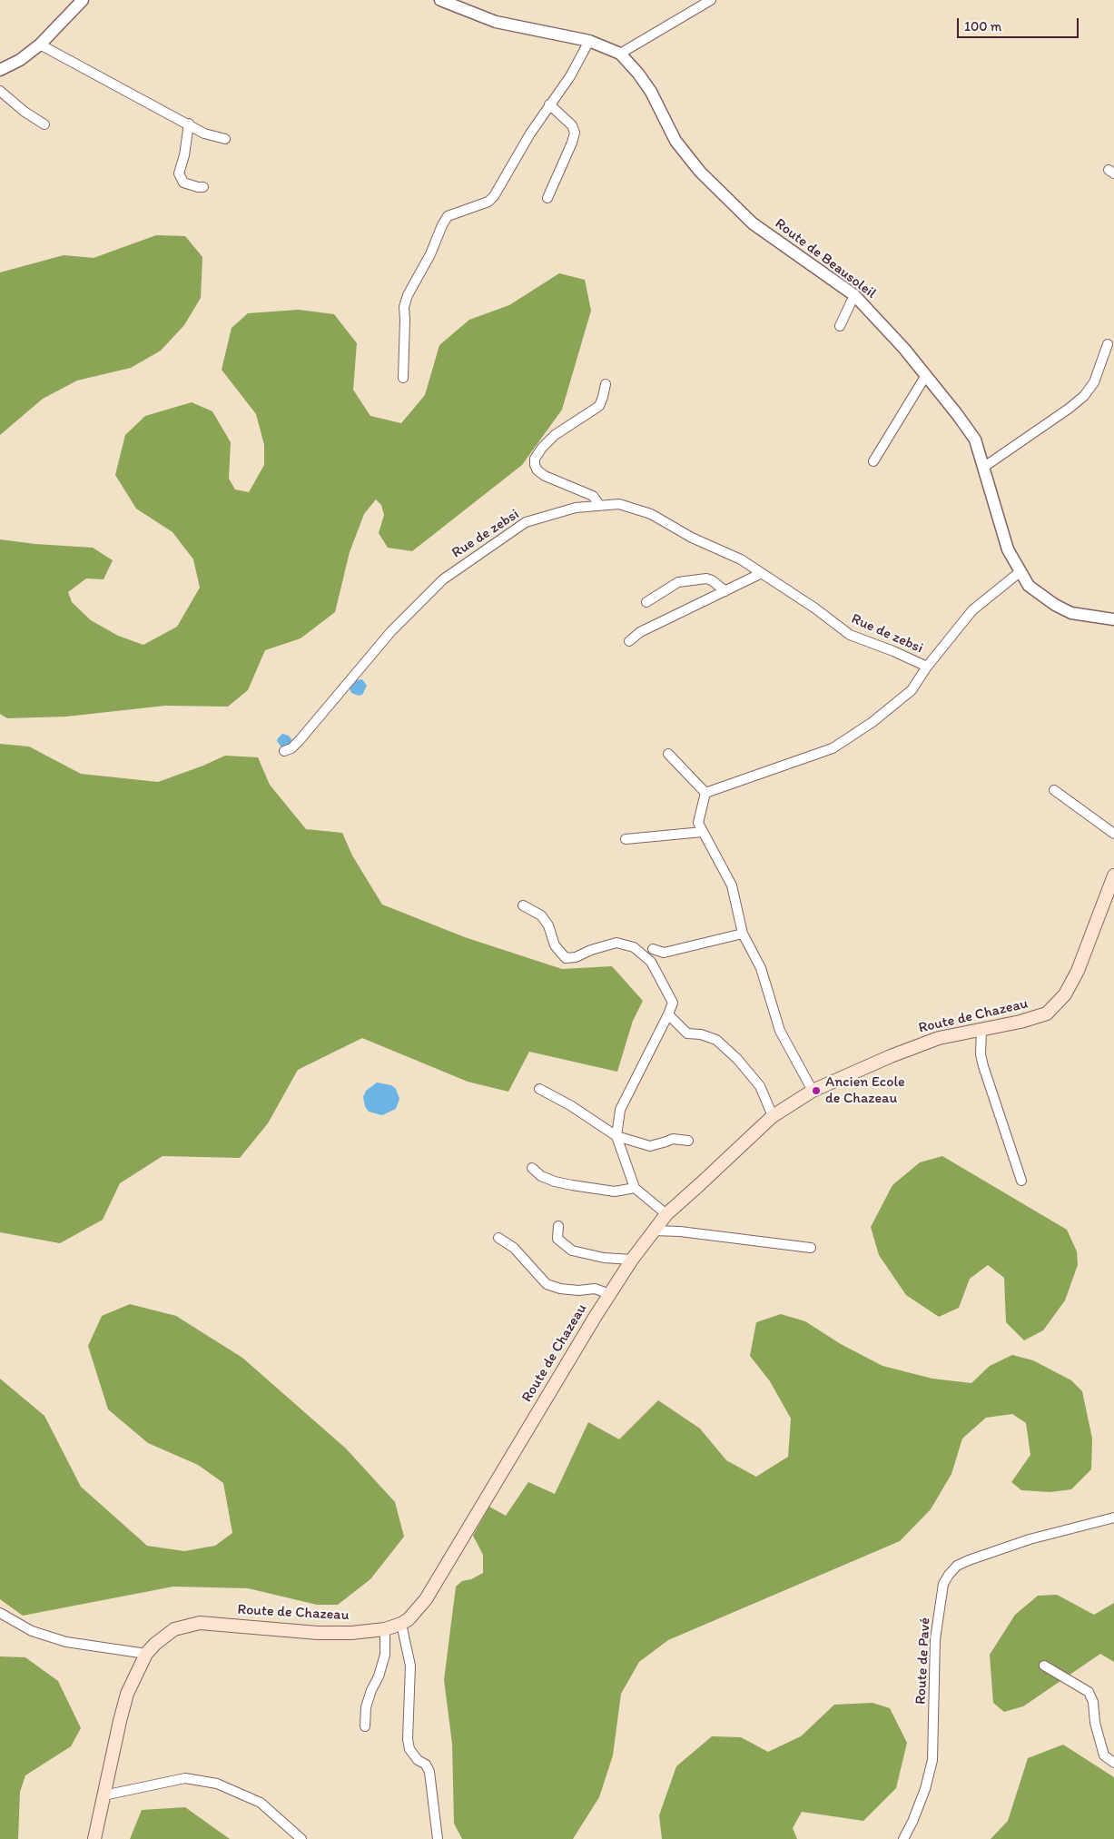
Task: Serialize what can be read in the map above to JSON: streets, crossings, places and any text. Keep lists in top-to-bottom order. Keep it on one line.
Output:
{"streets":{"main road":["Route de Chazeau"],"street":["Route de Beausoleil","Rue de zebsi","Route de Pavé"]},"places":["Ancien Ecole de Chazeau"],"scale_bar":"100 m"}
